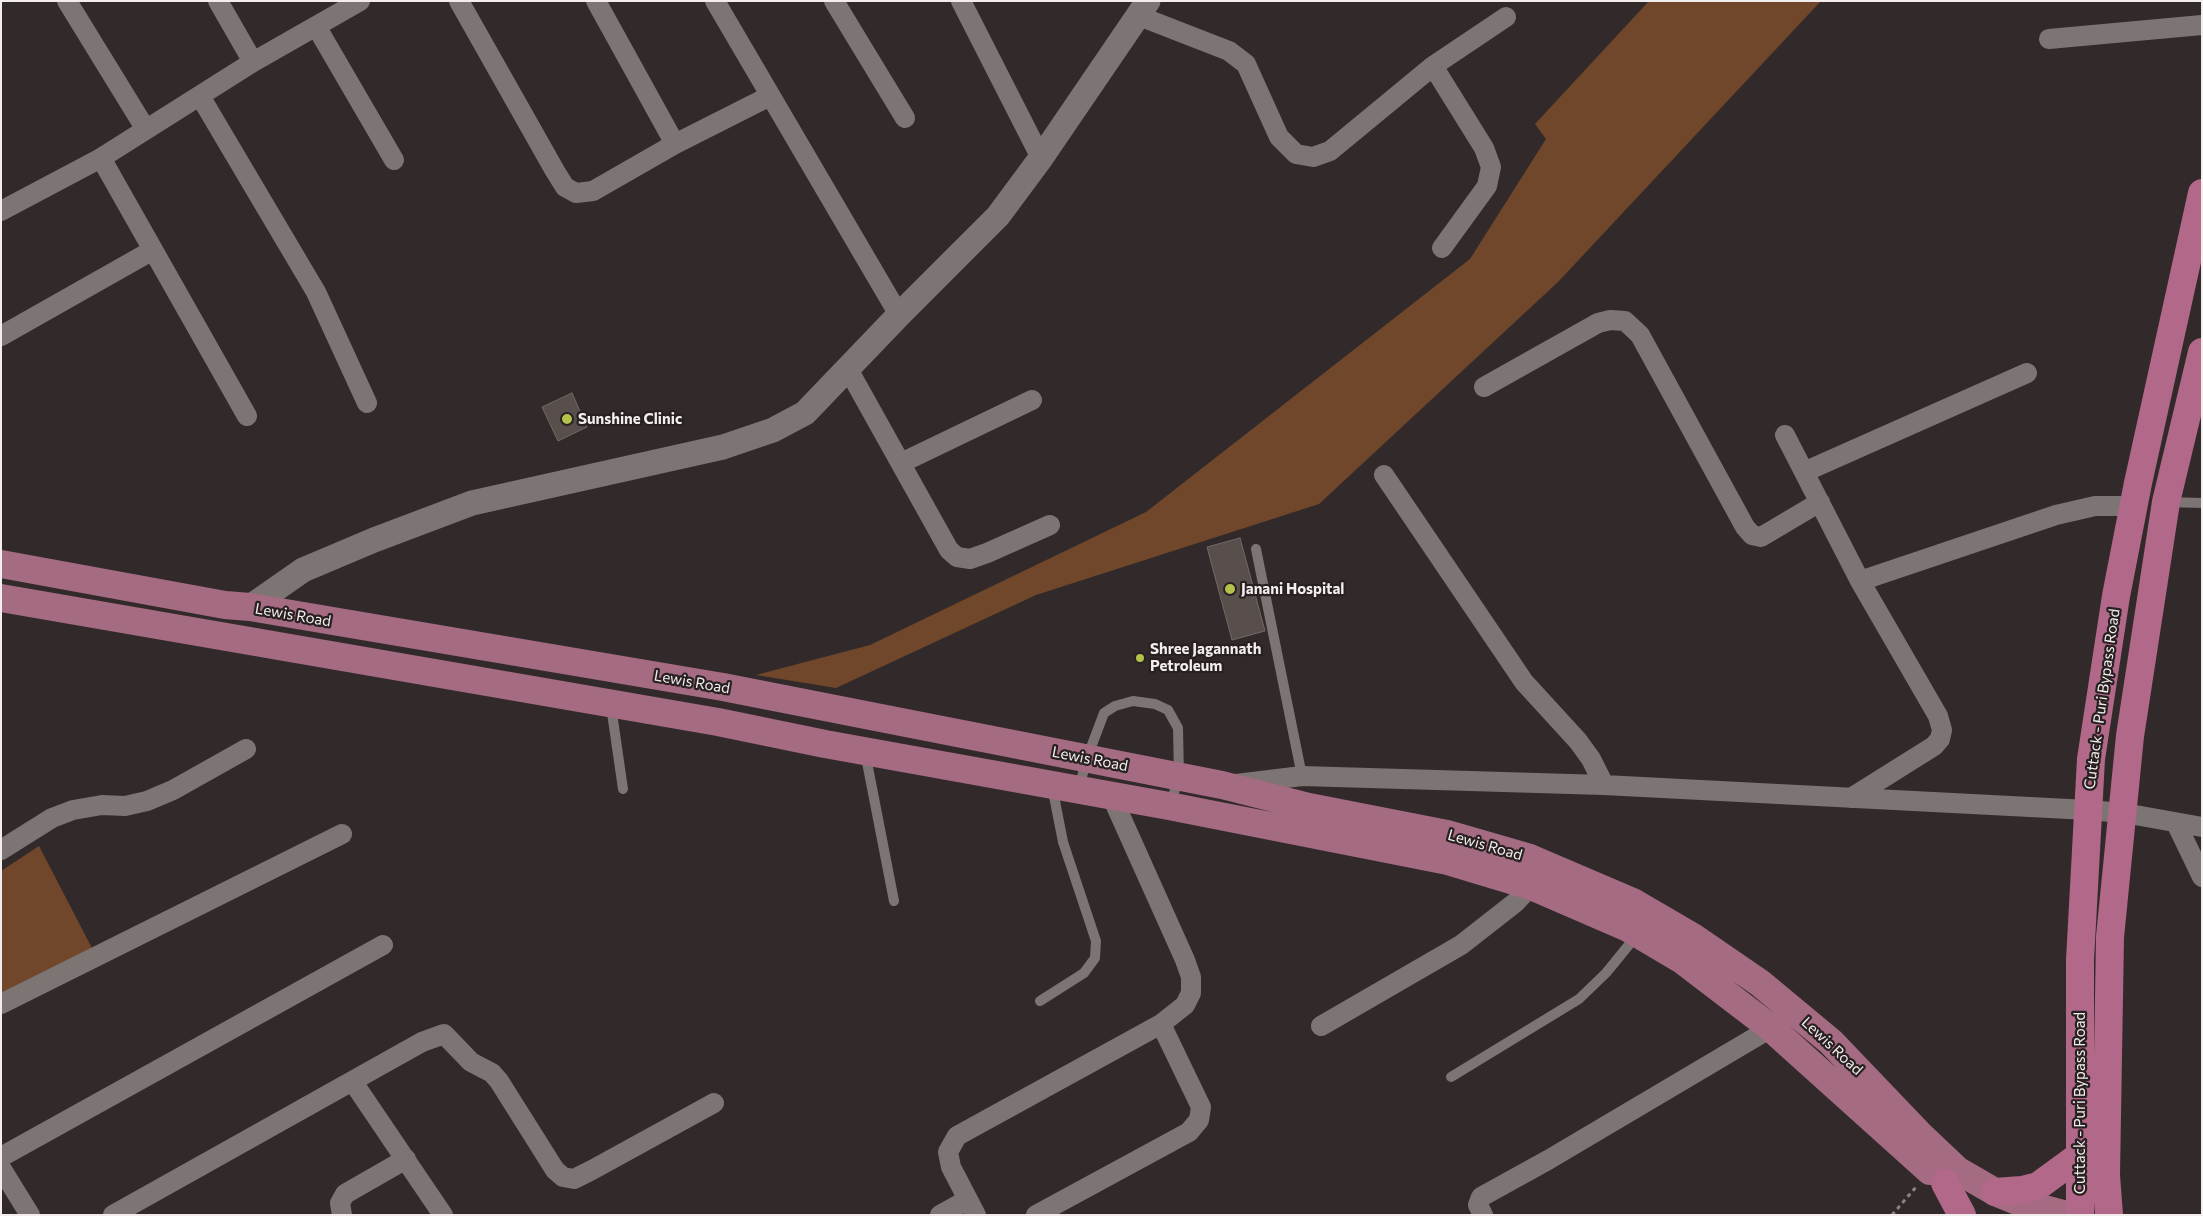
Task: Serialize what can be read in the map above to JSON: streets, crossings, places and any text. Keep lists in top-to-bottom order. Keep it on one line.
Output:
{"streets":{"highway":["Cuttack - Puri Bypass Road"],"main road":["Lewis Road"]},"places":["Sunshine Clinic","Janani Hospital","Shree Jagannath Petroleum"]}
